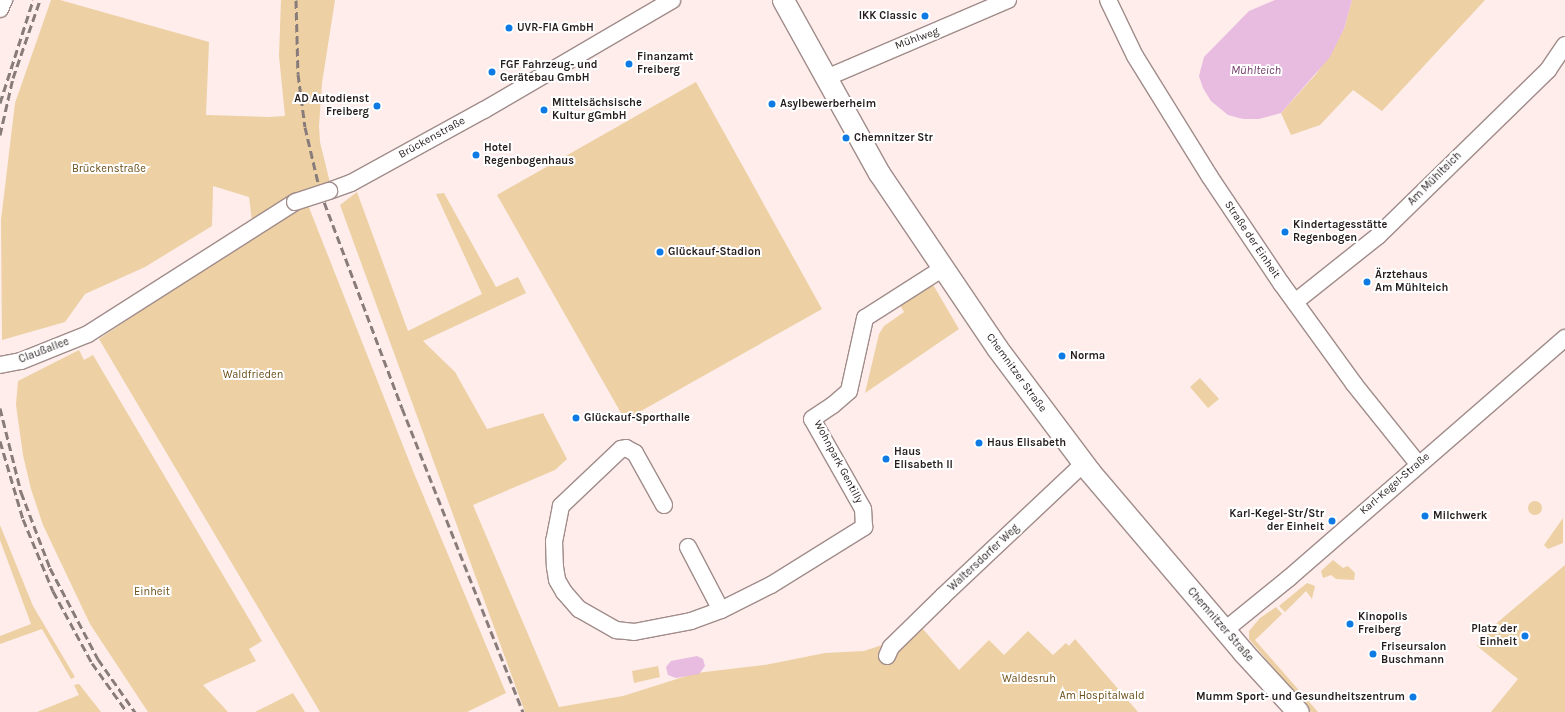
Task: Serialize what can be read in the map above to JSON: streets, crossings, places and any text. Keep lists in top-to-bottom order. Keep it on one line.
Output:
{"streets":{"main road":["Chemnitzer Straße"],"street":["Mühlweg","Brückenstraße","Am Mühlteich","Straße der Einheit","Claußallee","Wohnpark Gentilly","Karl-Kegel-Straße","Waltersdorfer Weg"]},"crossings":[["Mühlweg","Chemnitzer Straße"],["Brückenstraße","Claußallee"],["Am Mühlteich","Straße der Einheit"],["Straße der Einheit","Karl-Kegel-Straße"],["Chemnitzer Straße","Wohnpark Gentilly"],["Chemnitzer Straße","Karl-Kegel-Straße"],["Chemnitzer Straße","Waltersdorfer Weg"]],"water":["Mühlteich"],"parks":["Brückenstraße","Waldfrieden","Einheit","Waldesruh","Am Hospitalwald"],"places":["IKK Classic","UVR-FIA GmbH","Finanzamt Freiberg","FGF Fahrzeug- und Gerätebau GmbH","Asylbewerberheim","AD Autodienst Freiberg","Mittelsächsische Kultur gGmbH","Chemnitzer Str","Hotel Regenbogenhaus","Kindertagesstätte Regenbogen","Glückauf-Stadion","Ärztehaus Am Mühlteich","Norma","Glückauf-Sporthalle","Haus Elisabeth","Haus Elisabeth II","Milchwerk","Karl-Kegel-Str/Str der Einheit","Kinopolis Freiberg","Platz der Einheit","Friseursalon Buschmann","Mumm Sport- und Gesundheitszentrum"]}
